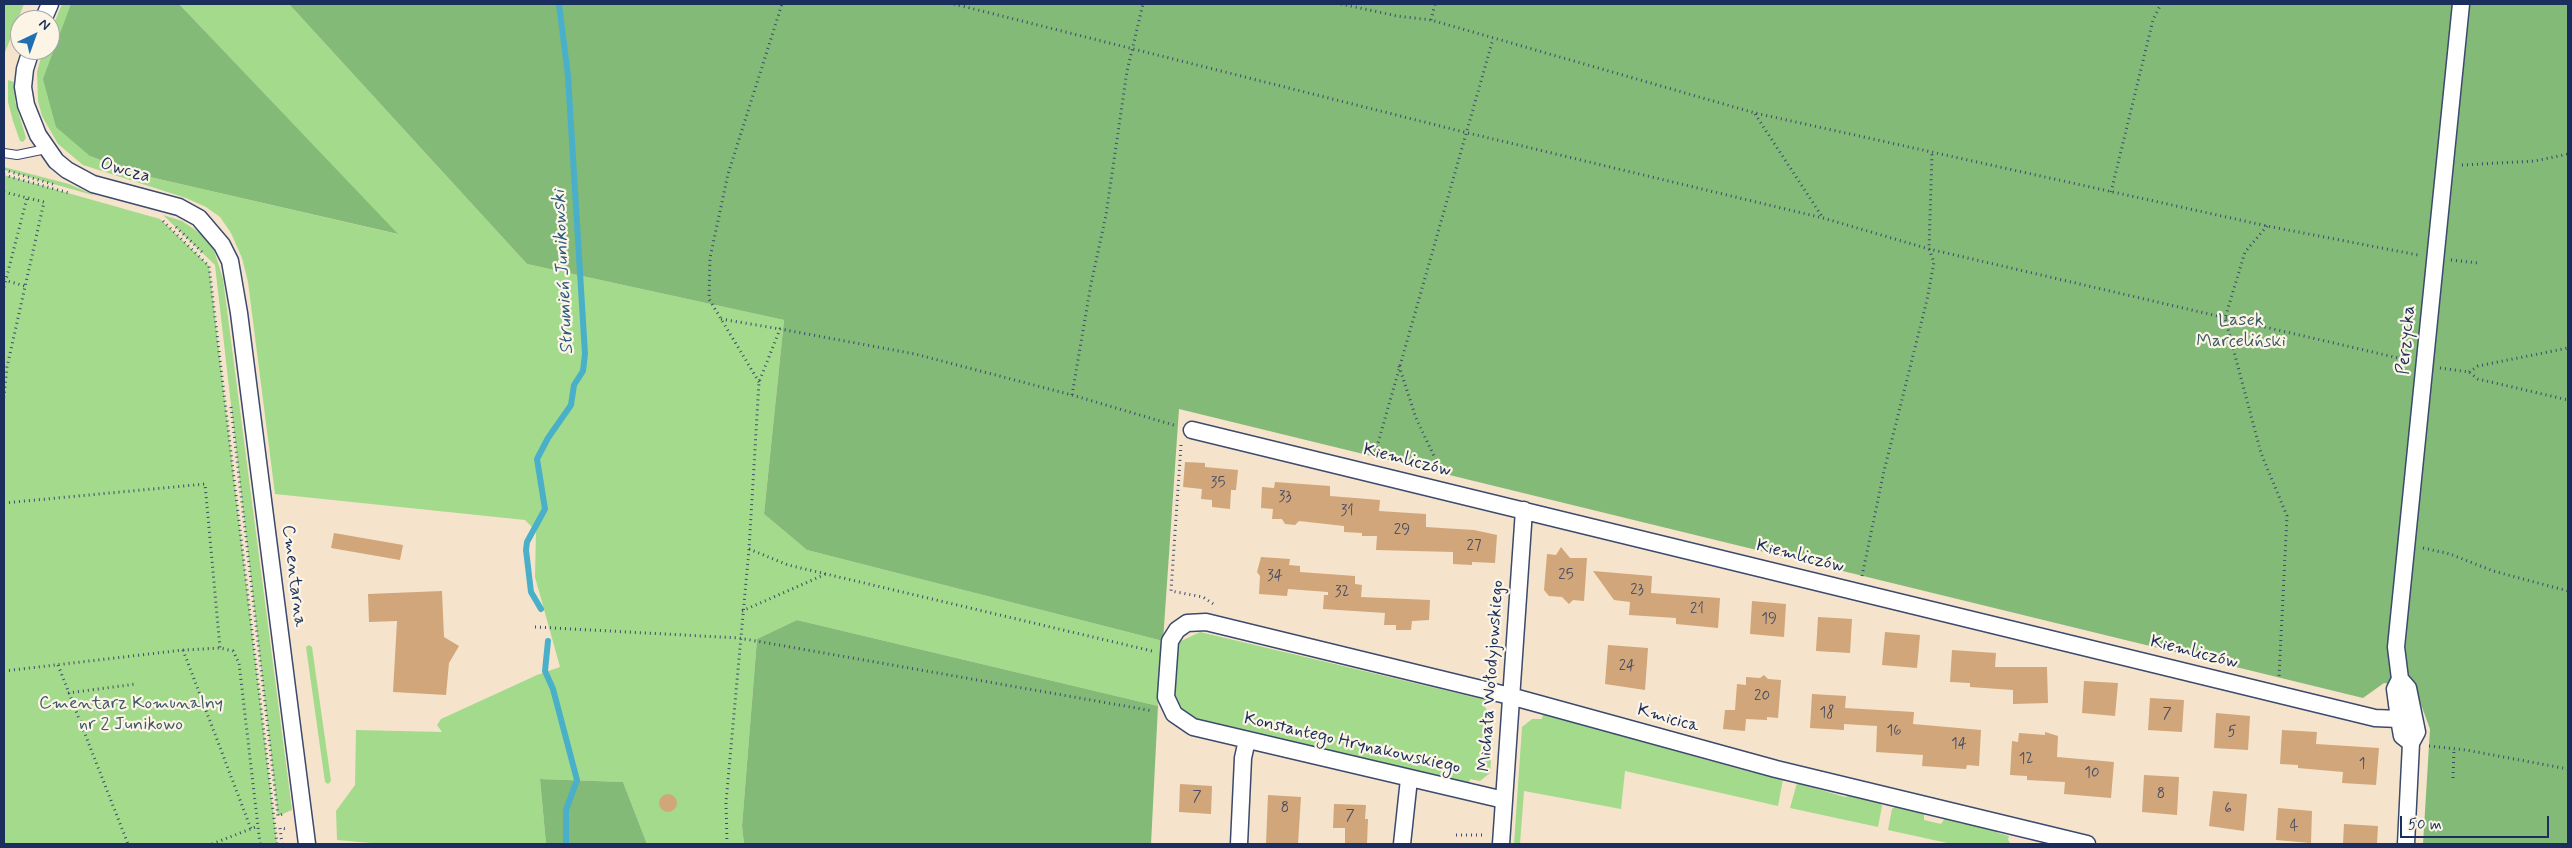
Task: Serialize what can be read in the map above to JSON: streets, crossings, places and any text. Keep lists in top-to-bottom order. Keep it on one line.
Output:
{"streets":{"street":["Owcza","Perzycka","Kiemliczów","Cmentarna","Michała Wołodyjowskiego","Kmicica","Konstantego Hrynakowskiego"]},"crossings":[["Owcza","Cmentarna"],["Kiemliczów","Michała Wołodyjowskiego"],["Michała Wołodyjowskiego","Kmicica"],["Michała Wołodyjowskiego","Konstantego Hrynakowskiego"],["Kmicica","Konstantego Hrynakowskiego"]],"water":["Strumień Junikowski"],"parks":["Lasek Marceliński","Cmentarz Komunalny nr 2 Junikowo"],"house_numbers":["35","33","31","29","27","25","34","23","32","21","19","24","20","18","7","16","5","14","12","1","10","8","7","8","6","7","4"],"scale_bar":"50 m","north":"top right"}
